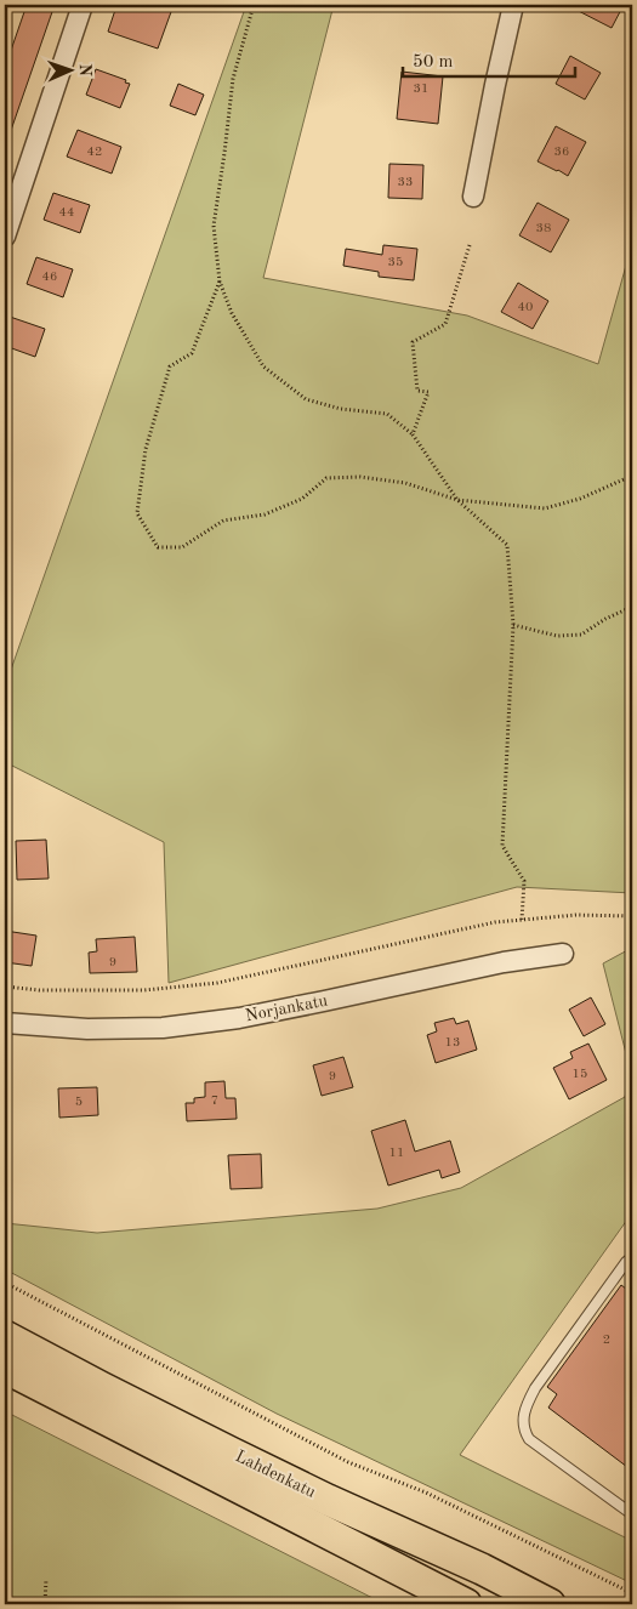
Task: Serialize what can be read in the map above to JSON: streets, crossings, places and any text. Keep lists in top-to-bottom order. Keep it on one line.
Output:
{"streets":{"main road":["Lahdenkatu"],"street":["Norjankatu"]},"house_numbers":["31","42","36","33","44","38","35","46","40","9","13","15","9","7","5","11","2"],"scale_bar":"50 m","north":"right"}
